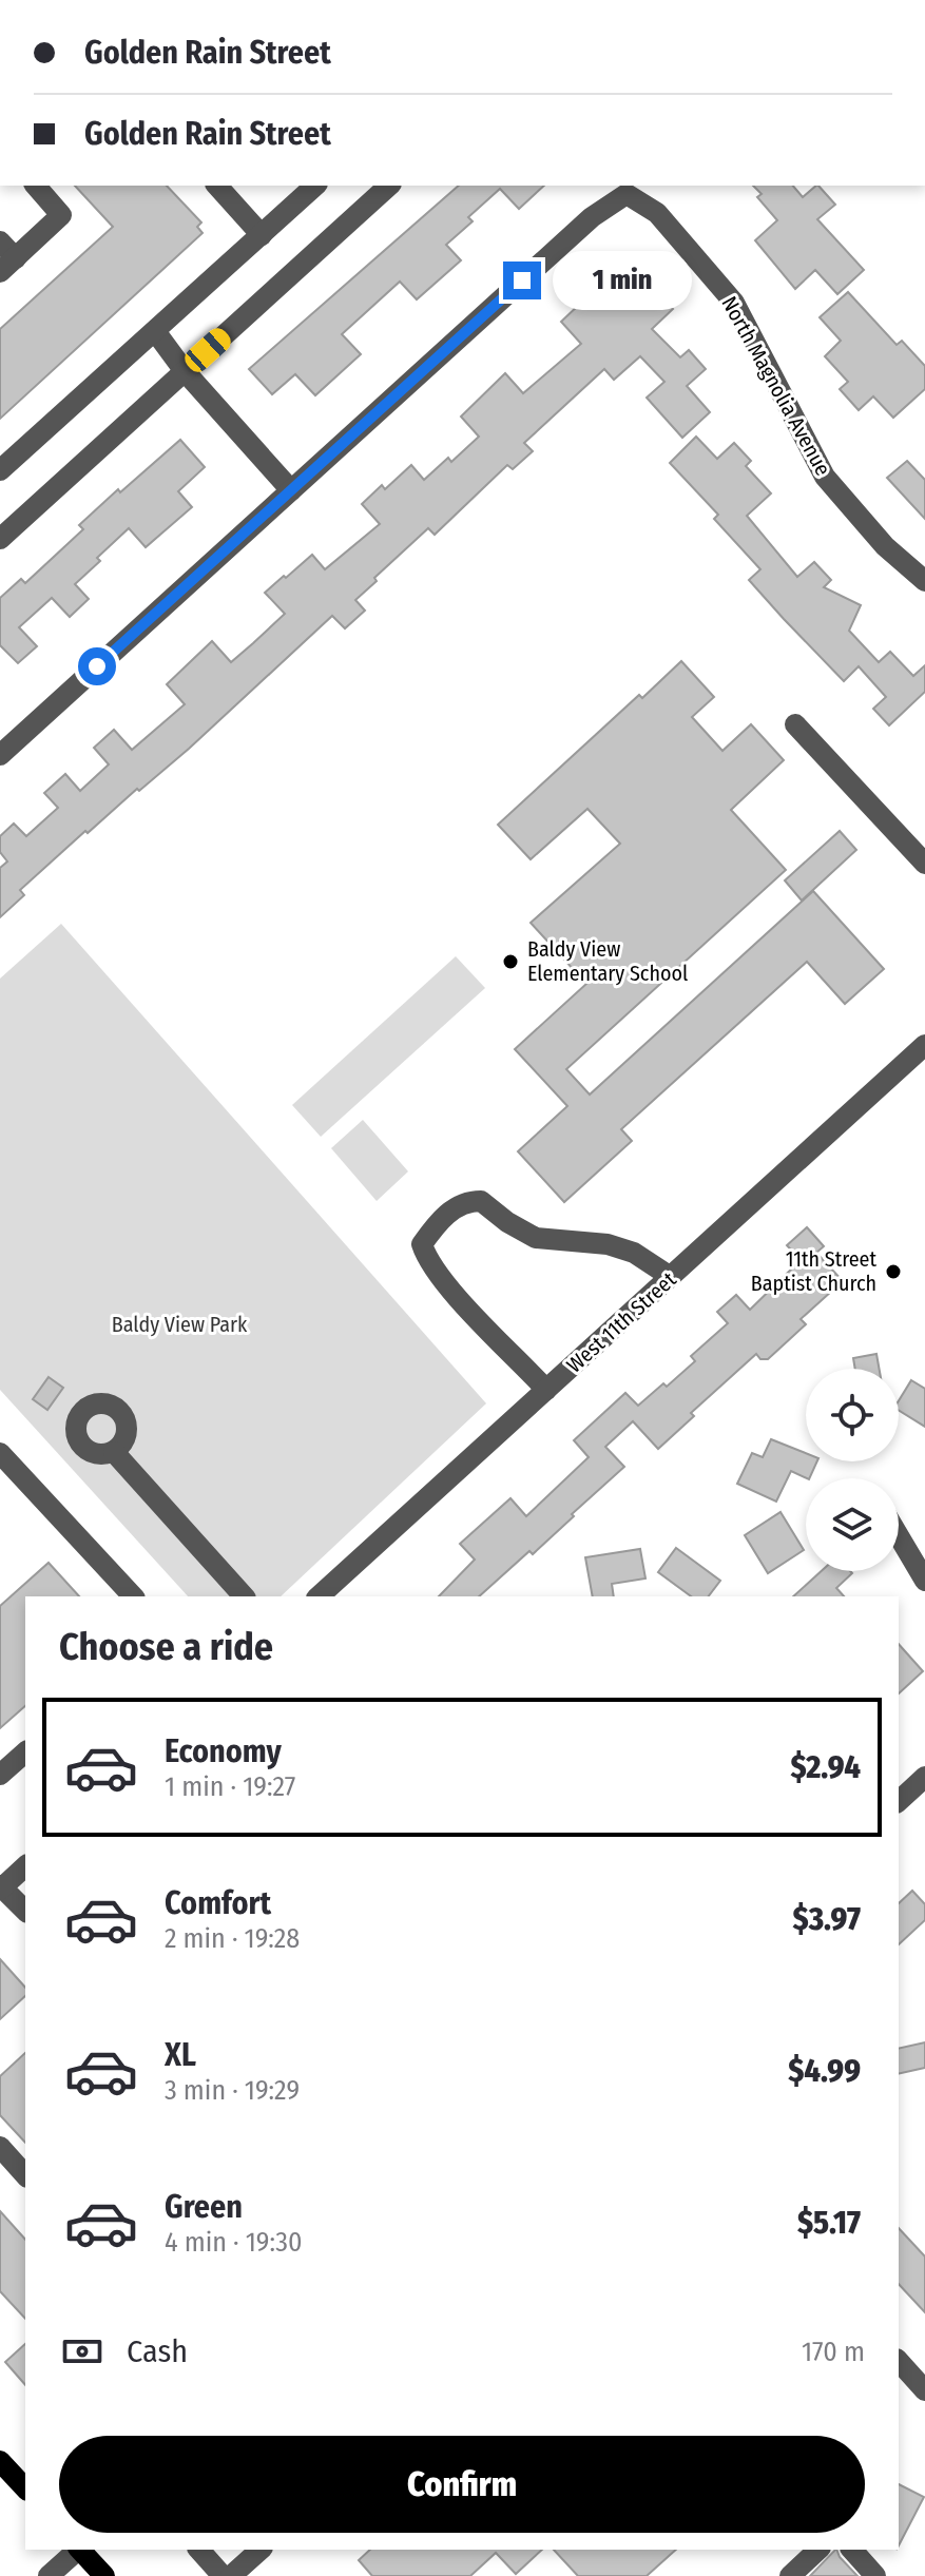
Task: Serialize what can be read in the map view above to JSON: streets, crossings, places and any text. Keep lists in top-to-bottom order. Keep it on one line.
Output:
{"streets":{"street":["North Magnolia Avenue","West 11th Street"]},"parks":["Baldy View Park"],"places":["Baldy View Elementary School","11th Street Baptist Church"],"page":{"banner":["Golden Rain Street","Golden Rain Street"],"bubble":"1 min","heading":"Choose a ride","list":[{"name":"Economy","note":"1 min · 19:27","value":"$2.94"},{"name":"Comfort","note":"2 min · 19:28","value":"$3.97"},{"name":"XL","note":"3 min · 19:29","value":"$4.99"},{"name":"Green","note":"4 min · 19:30","value":"$5.17"}],"pay":["Cash","170 m"],"buttons":"Confirm"}}
